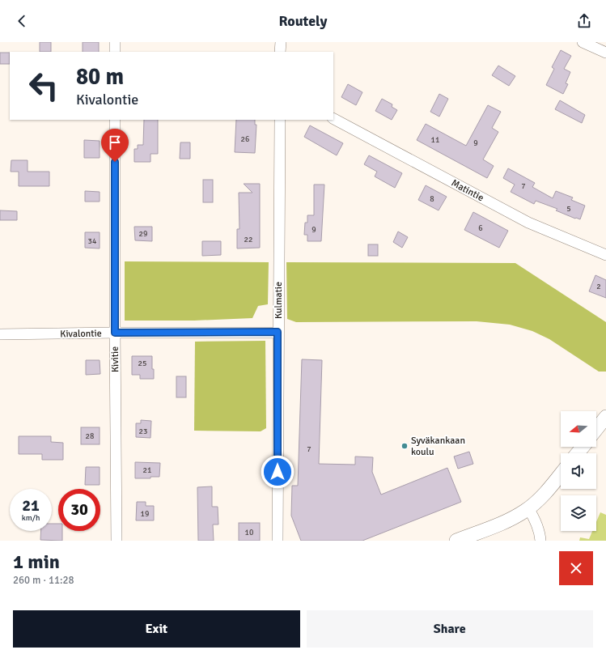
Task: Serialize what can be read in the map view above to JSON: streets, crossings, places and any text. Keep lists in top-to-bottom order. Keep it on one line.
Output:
{"streets":{"street":["Matintie","Kulmatie","Kivalontie","Kivitie"]},"crossings":[["Kulmatie","Kivalontie"],["Kivalontie","Kivitie"]],"places":["Syväkankaan koulu"],"house_numbers":["26","11","9","7","8","5","6","9","29","22","34","2","25","23","28","7","21","19","10"],"north":"left","page":{"header":"Routely","turn":["80 m","Kivalontie"],"speed":"21 km/h","limit":"30","heading":["1 min","260 m · 11:28"],"buttons":["Exit","Share"]}}
